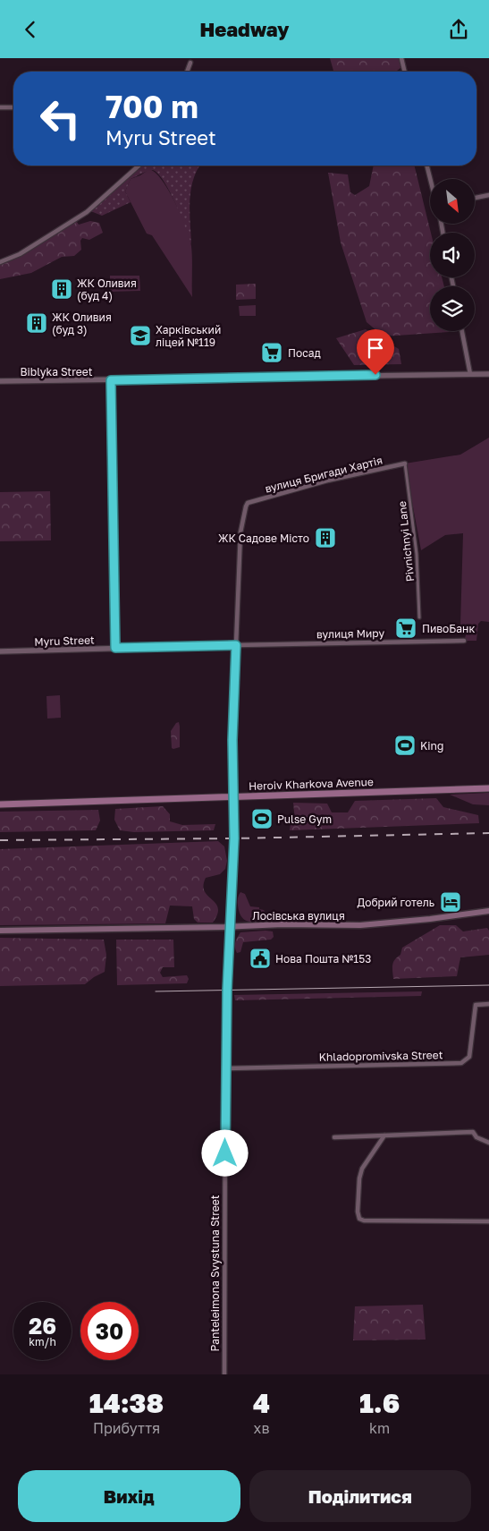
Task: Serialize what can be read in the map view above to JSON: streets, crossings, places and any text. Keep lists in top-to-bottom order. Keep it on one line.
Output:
{"streets":{"main road":["Heroiv Kharkova Avenue","Лосівська вулиця","Panteleimona Svystuna Street"],"street":["Biblyka Street","вулиця Бригади Хартія","Pivnichnyi Lane","вулиця Миру","Myru Street","Khladopromivska Street"]},"crossings":[["вулиця Бригади Хартія","Pivnichnyi Lane"],["вулиця Бригади Хартія","Panteleimona Svystuna Street"],["вулиця Миру","Myru Street"],["вулиця Миру","Panteleimona Svystuna Street"],["Myru Street","Panteleimona Svystuna Street"],["Heroiv Kharkova Avenue","Panteleimona Svystuna Street"],["Лосівська вулиця","Panteleimona Svystuna Street"],["Khladopromivska Street","Panteleimona Svystuna Street"]],"places":{"building":["ЖК Оливия (буд 4)","ЖК Оливия (буд 3)","ЖК Садове Місто"],"school or university":["Харківський ліцей №119"],"supermarket":["Посад","ПивоБанк"],"sports":["King","Pulse Gym"],"hotel":["Добрий готель"],"public building":["Нова Пошта №153"]},"north":"bottom right","page":{"header":"Headway","turn":["700 m","Myru Street"],"speed":"26 km/h","limit":"30","eta":["14:38","Прибуття","4","хв","1.6","km"],"buttons":["Вихід","Поділитися"]}}
